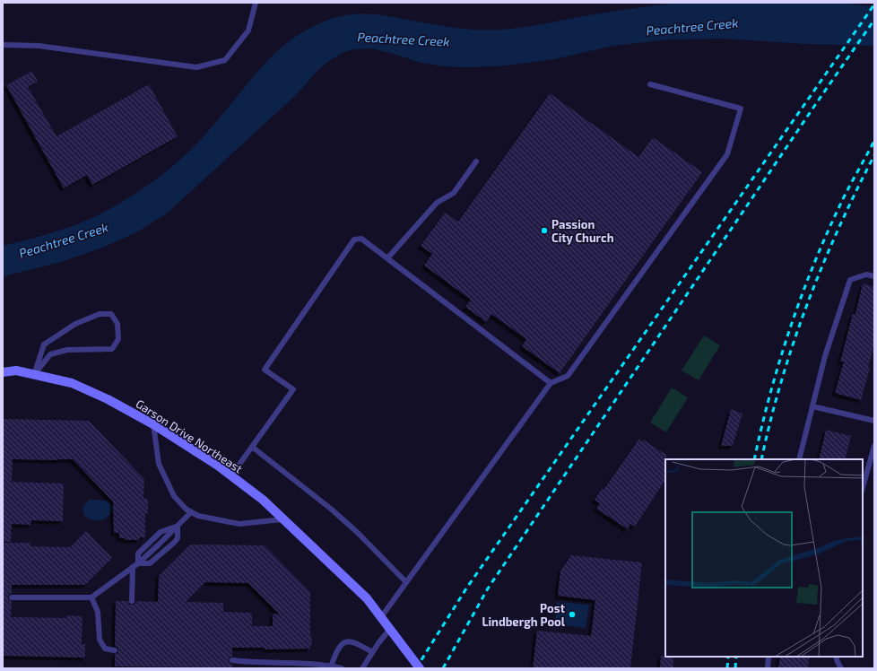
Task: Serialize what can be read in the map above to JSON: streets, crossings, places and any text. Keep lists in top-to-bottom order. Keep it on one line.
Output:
{"streets":{"main road":["Garson Drive Northeast"]},"water":["Peachtree Creek"],"places":["Passion City Church","Post Lindbergh Pool"]}
